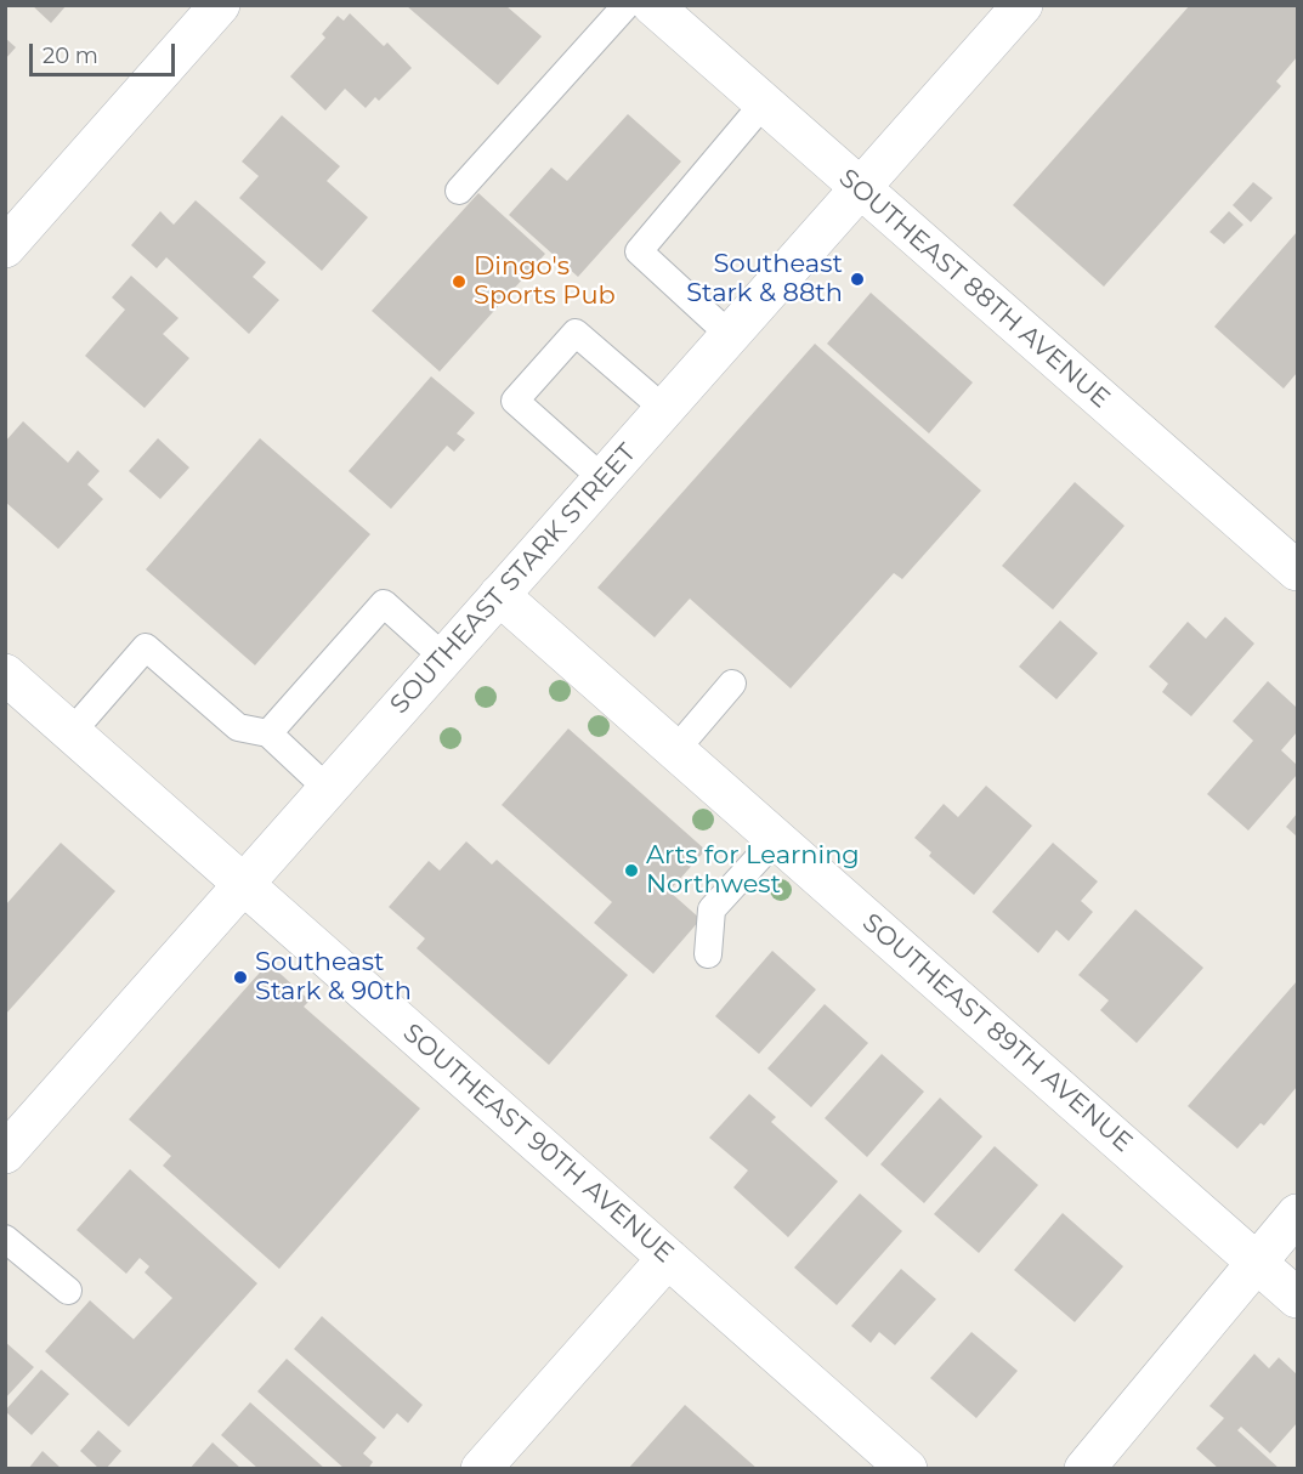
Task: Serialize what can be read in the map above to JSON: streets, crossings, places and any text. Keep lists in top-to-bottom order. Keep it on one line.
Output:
{"streets":{"street":["SOUTHEAST 88TH AVENUE","SOUTHEAST STARK STREET","SOUTHEAST 89TH AVENUE","SOUTHEAST 90TH AVENUE"]},"crossings":[["SOUTHEAST 88TH AVENUE","SOUTHEAST STARK STREET"],["SOUTHEAST STARK STREET","SOUTHEAST 89TH AVENUE"],["SOUTHEAST STARK STREET","SOUTHEAST 90TH AVENUE"]],"places":["Southeast Stark & 88th","Dingo's Sports Pub","Arts for Learning Northwest","Southeast Stark & 90th"],"scale_bar":"20 m"}
